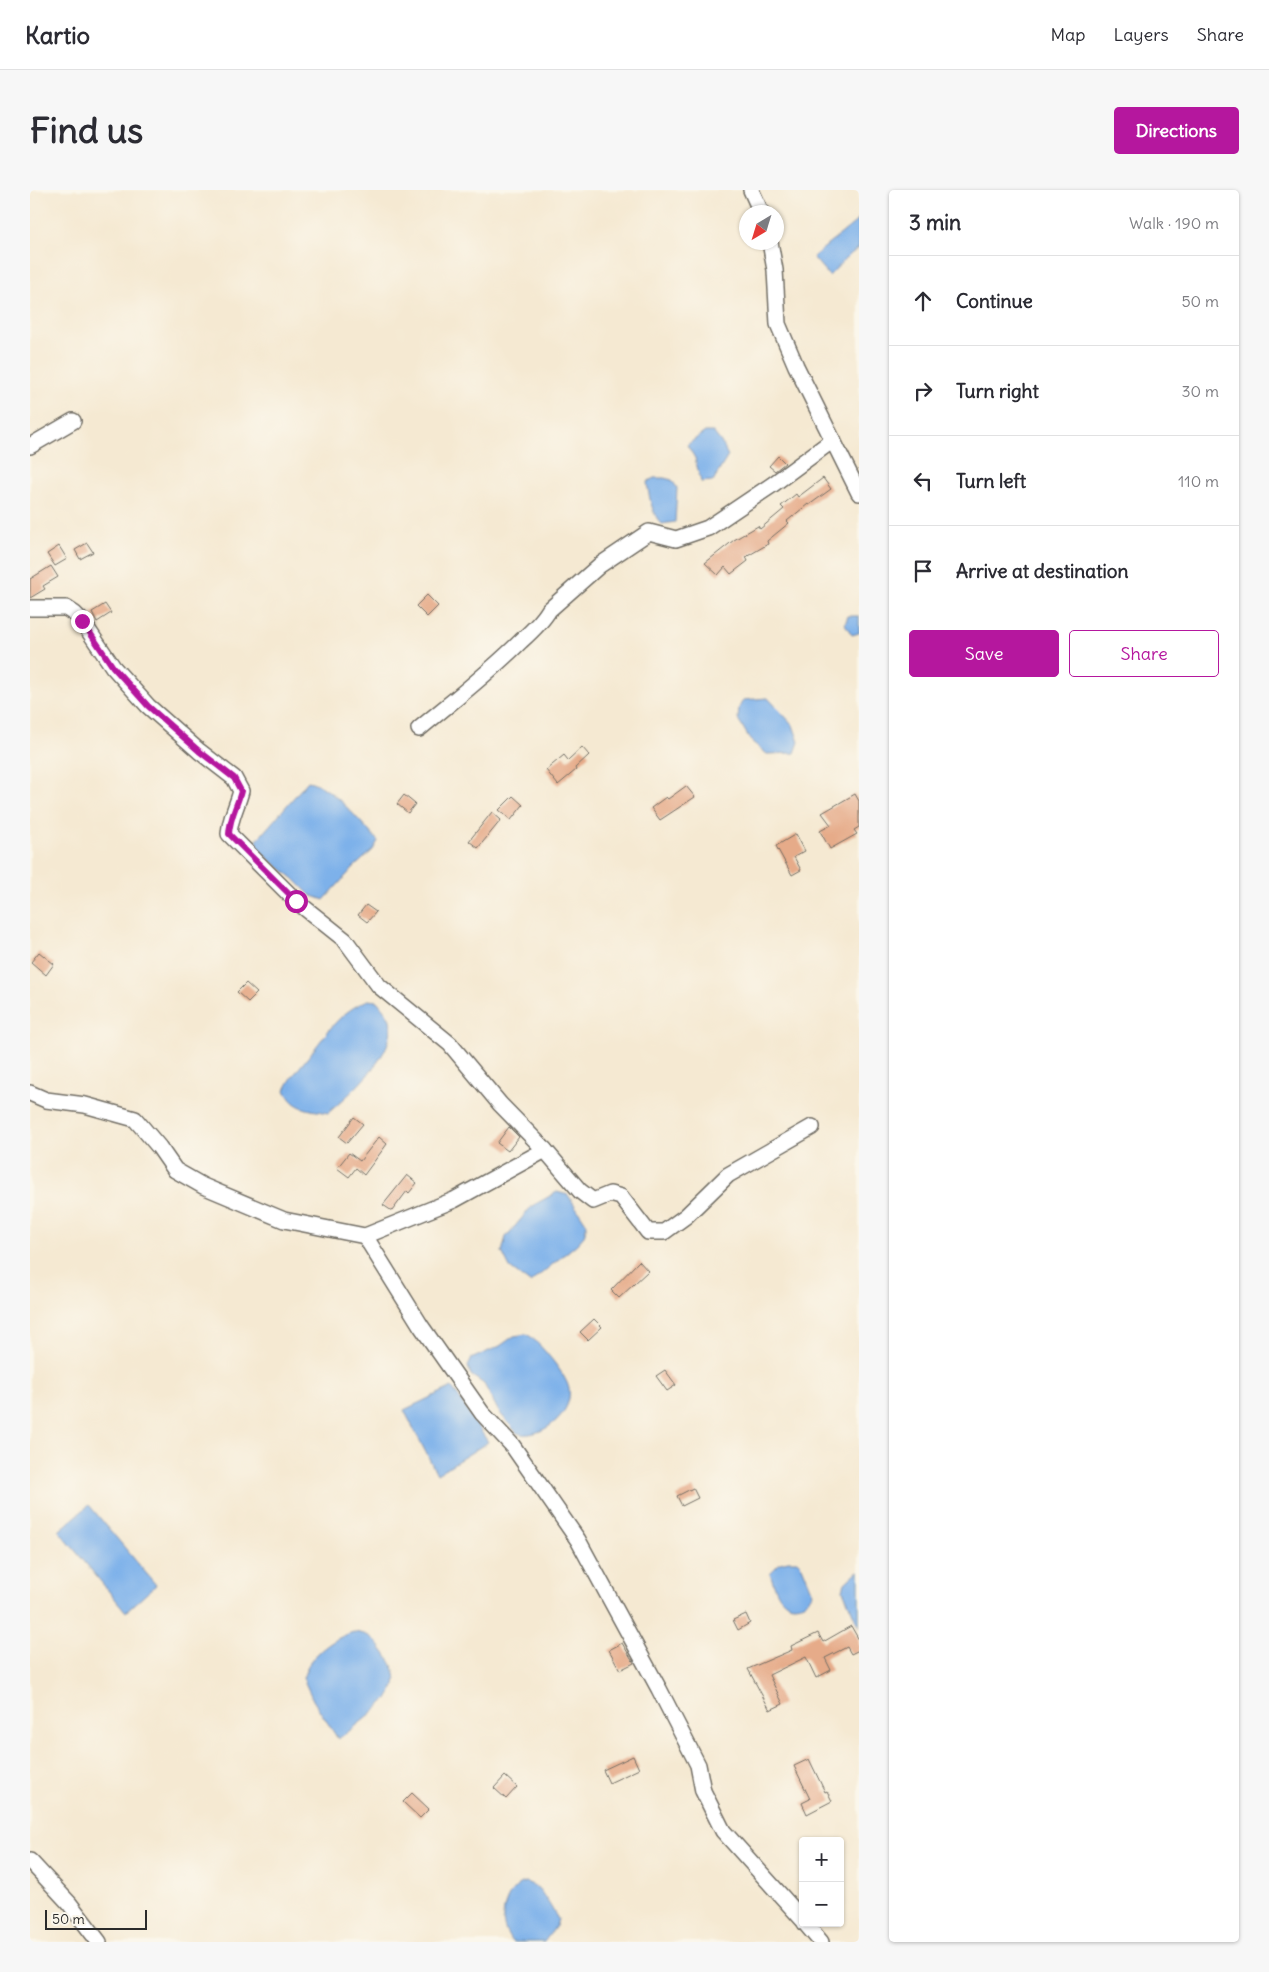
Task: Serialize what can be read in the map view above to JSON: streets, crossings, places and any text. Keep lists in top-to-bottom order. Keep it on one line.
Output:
{"scale_bar":"50 m","north":"bottom left","page":{"header":"Kartio","nav":["Map","Layers","Share"],"buttons":["Directions",["Save","Share"]],"title":"Find us","heading":["3 min","Walk · 190 m"],"list":[["Continue","50 m"],["Turn right","30 m"],["Turn left","110 m"],"Arrive at destination"],"map_buttons":["+","−"],"scale":"50 m"}}
